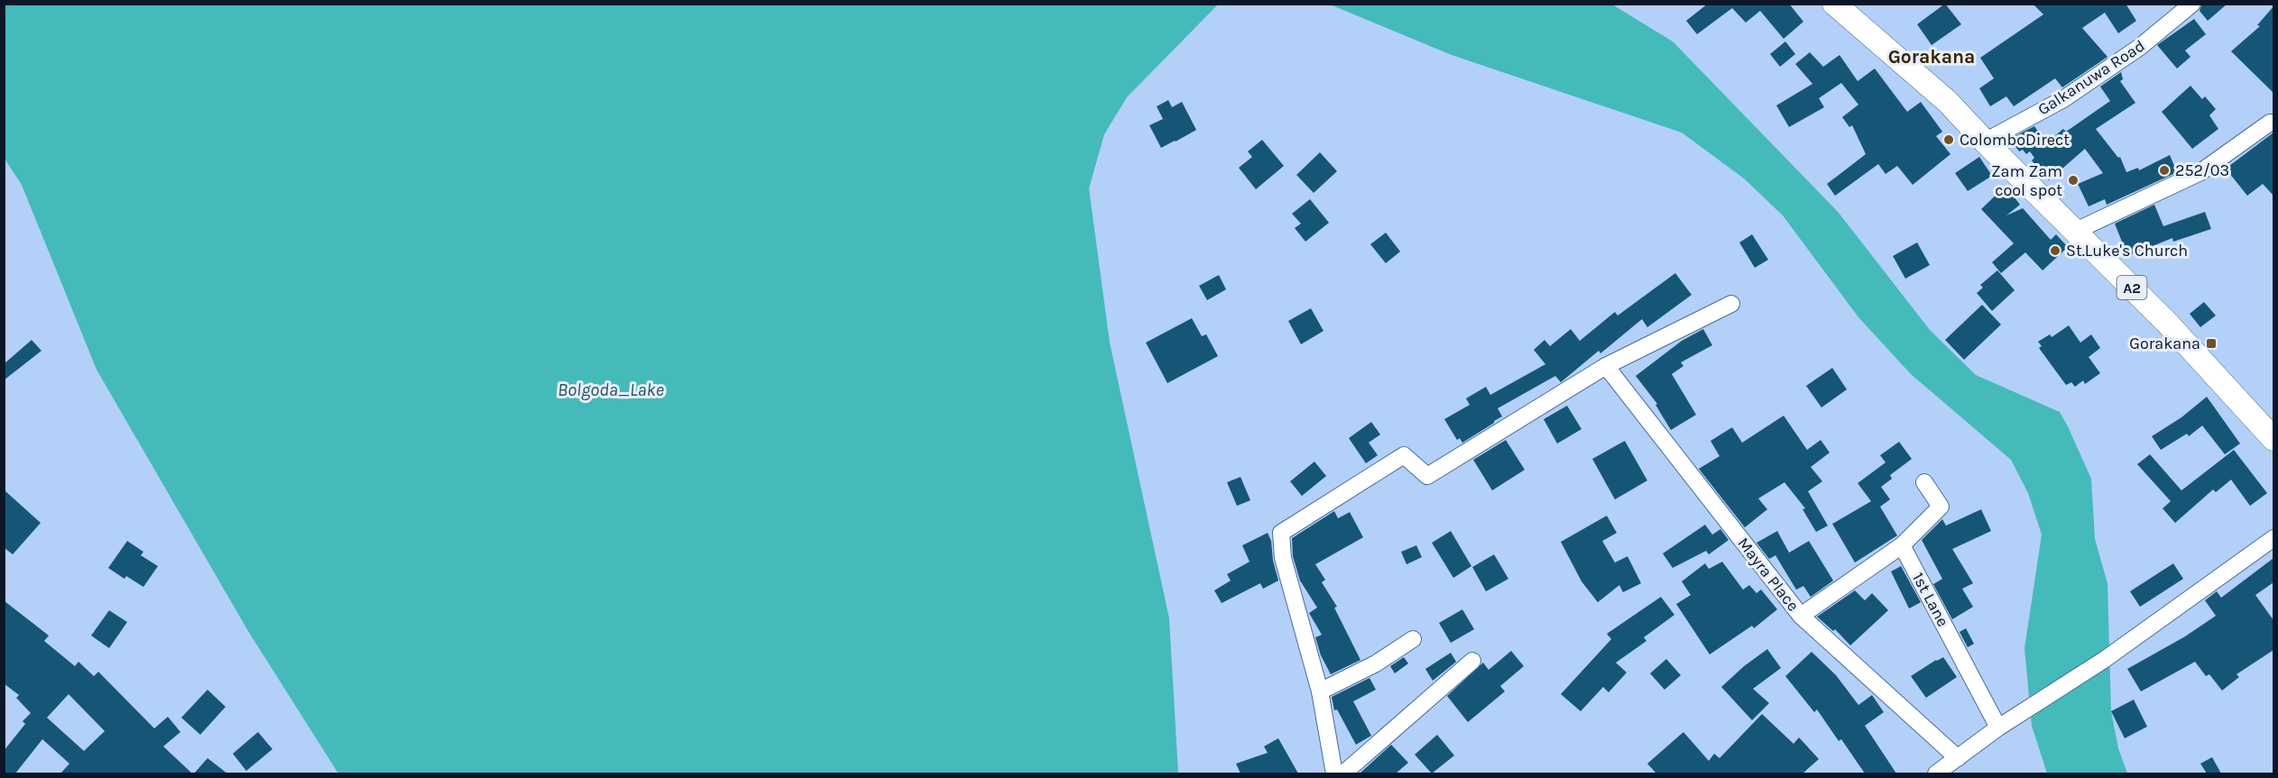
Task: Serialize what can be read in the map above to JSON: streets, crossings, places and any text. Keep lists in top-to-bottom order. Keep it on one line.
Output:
{"streets":{"highway":["A2"],"street":["Galkanuwa Road","Mayra Place","1st Lane"]},"crossings":[["Galkanuwa Road","A2"]],"districts":["Gorakana"],"water":["Bolgoda_Lake"],"places":{"other":["ColomboDirect","252/03","Zam Zam cool spot","St.Luke's Church"],"transit":["Gorakana"]}}
